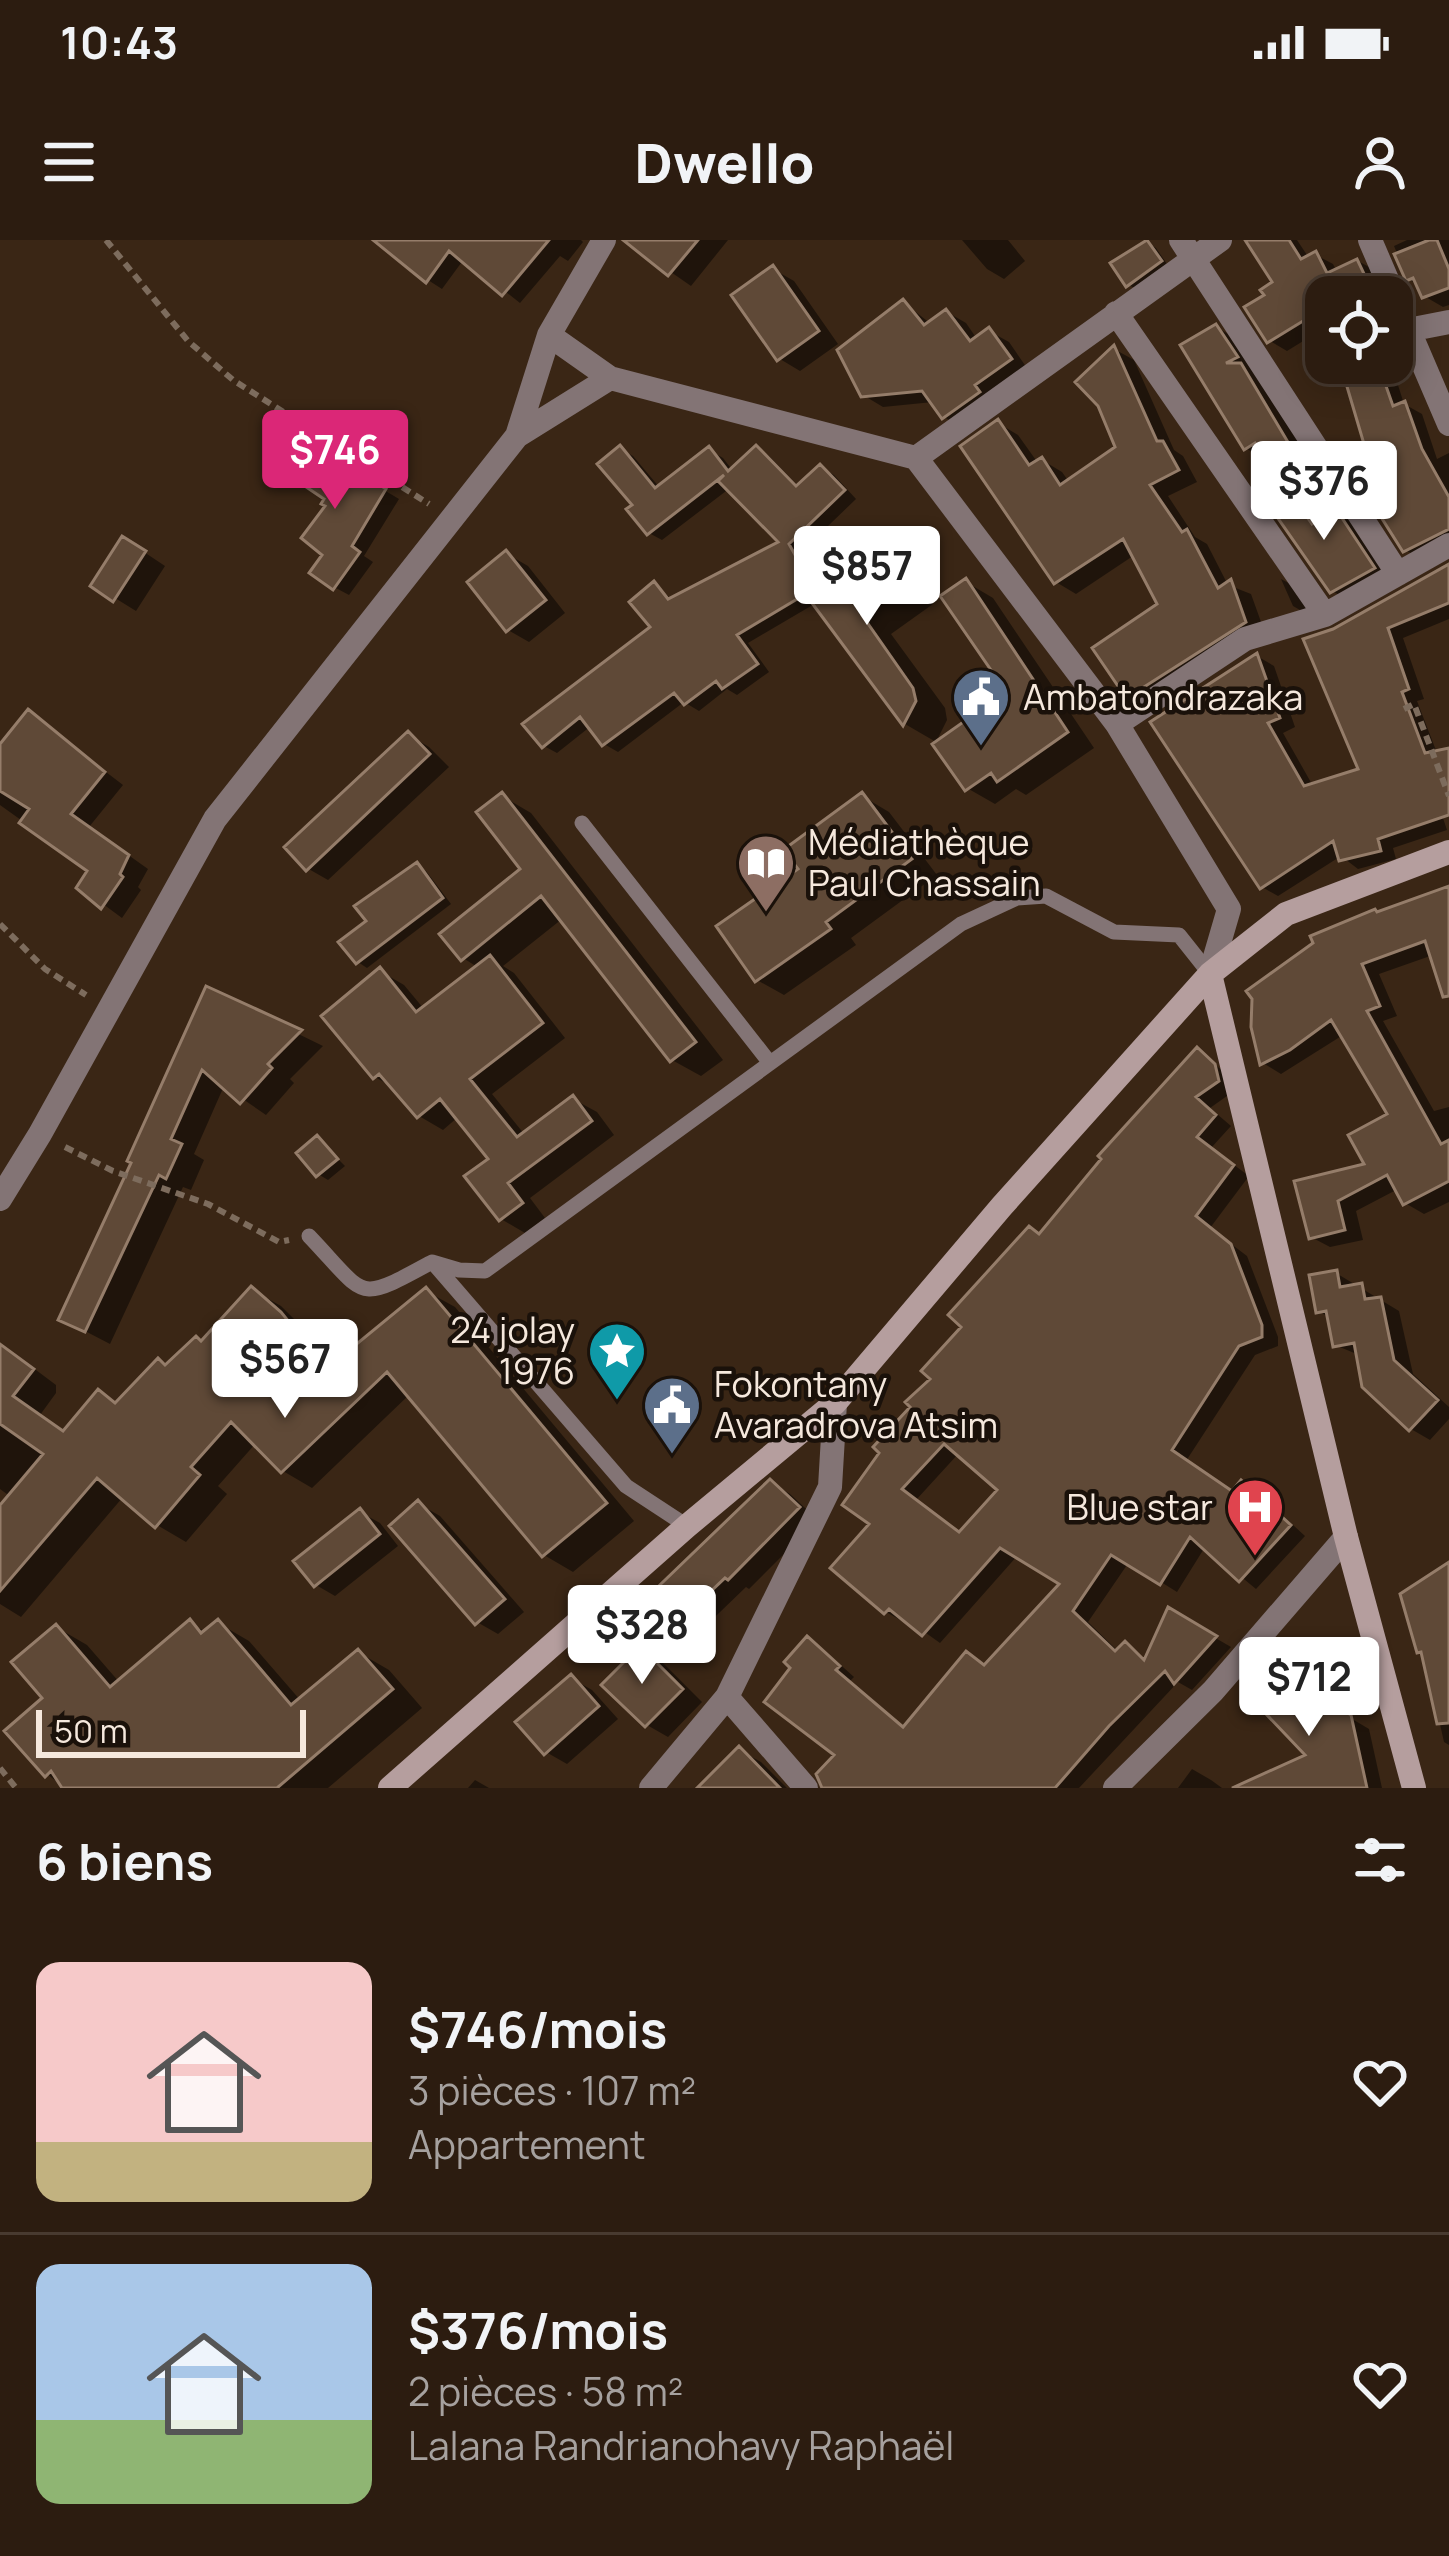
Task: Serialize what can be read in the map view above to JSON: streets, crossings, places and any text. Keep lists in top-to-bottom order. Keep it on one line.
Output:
{"places":{"public building":["Ambatondrazaka","Fokontany Avaradrova Atsim"],"library":["Médiathèque Paul Chassain"],"place":["24 jolay 1976"],"hospital":["Blue star"]},"scale_bar":"50 m","page":{"status":"10:43","header":"Dwello","price":["$746","$376","$857","$567","$328","$712"],"scale":"50 m","heading":"6 biens","list":[{"name":"$746/mois","note":"3 pièces · 107 m² · Appartement"},{"name":"$376/mois","note":"2 pièces · 58 m² · Lalana Randrianohavy Raphaël"}]}}
